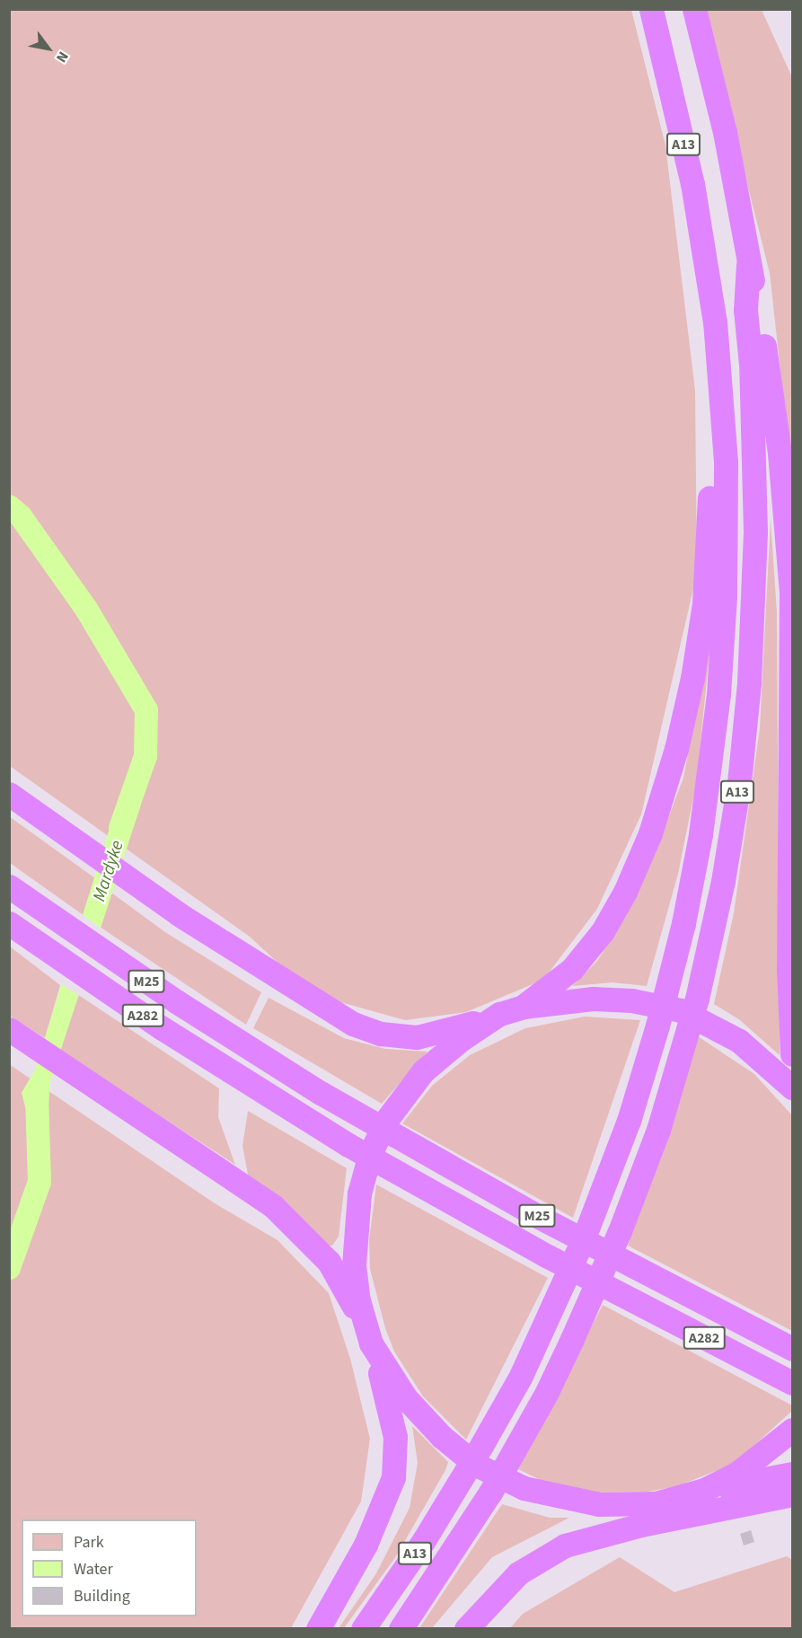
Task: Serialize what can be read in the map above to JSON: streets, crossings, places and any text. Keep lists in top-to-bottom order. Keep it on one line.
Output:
{"streets":{"highway":["A13","M25","A282"]},"water":["Mardyke"],"legend":["Park","Water","Building"],"north":"bottom right"}
